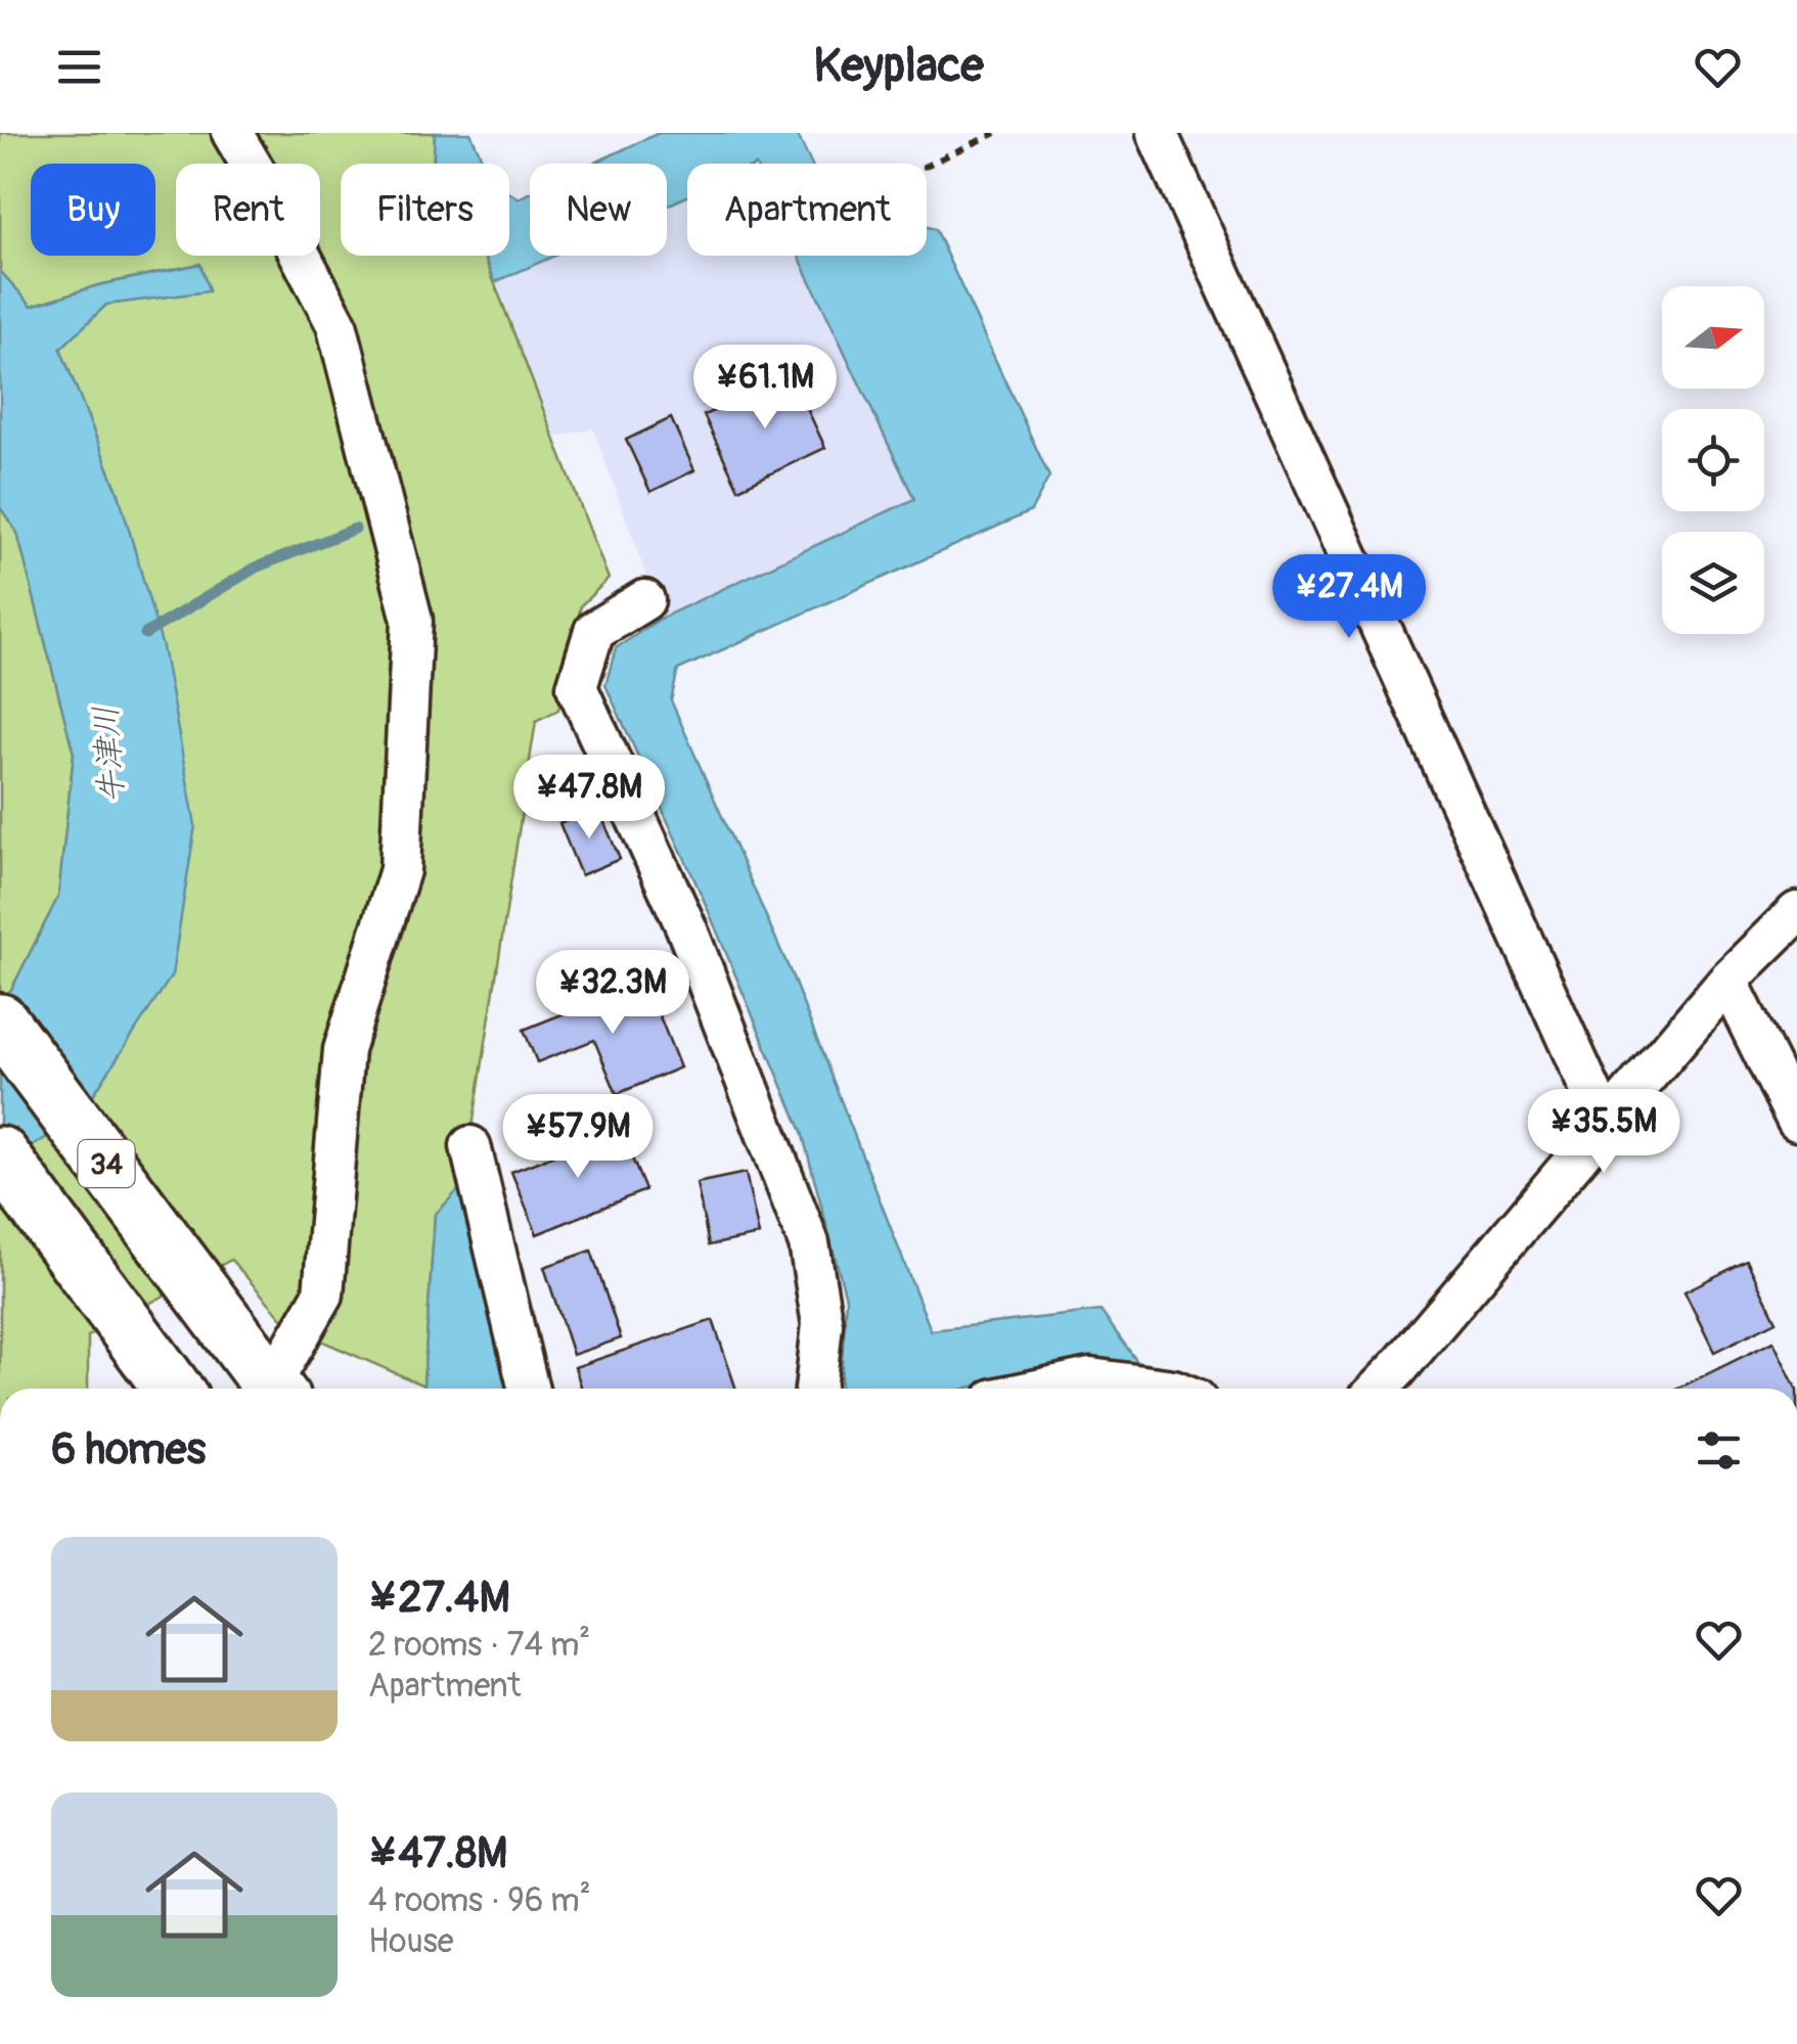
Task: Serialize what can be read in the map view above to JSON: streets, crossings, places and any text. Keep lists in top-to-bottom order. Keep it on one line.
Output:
{"streets":{"highway":["34"]},"water":["牛津川"],"north":"right","page":{"header":"Keyplace","chip":["Buy","Rent","Filters","New","Apartment"],"price":["¥61.1M","¥27.4M","¥47.8M","¥32.3M","¥35.5M","¥57.9M"],"heading":"6 homes","list":[{"name":"¥27.4M","note":"2 rooms · 74 m² · Apartment"},{"name":"¥47.8M","note":"4 rooms · 96 m² · House"}]}}
